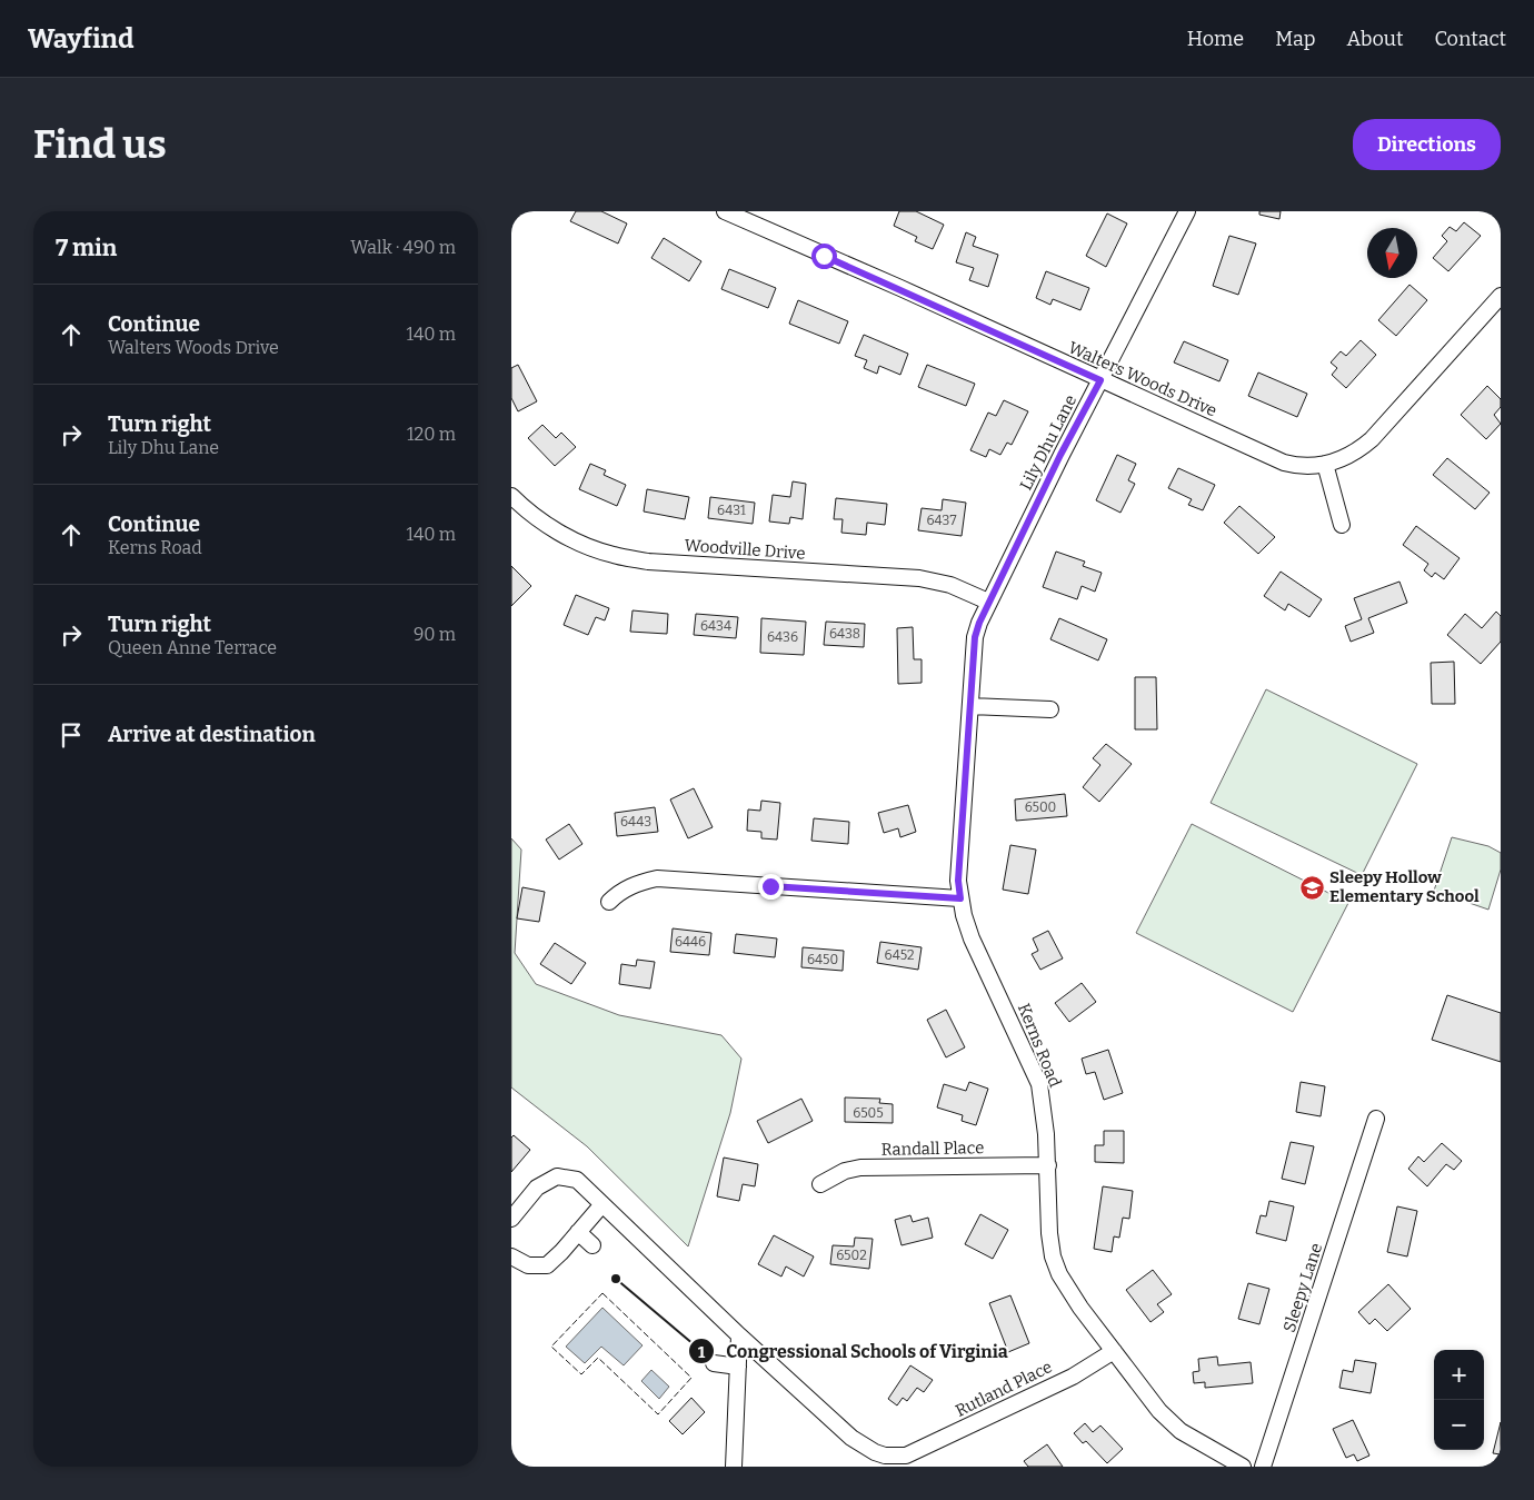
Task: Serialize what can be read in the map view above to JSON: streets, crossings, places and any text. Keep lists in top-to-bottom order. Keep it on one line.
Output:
{"streets":{"street":["Walters Woods Drive","Lily Dhu Lane","Woodville Drive","Kerns Road","Randall Place","Sleepy Lane","Rutland Place"]},"crossings":[["Walters Woods Drive","Lily Dhu Lane"],["Lily Dhu Lane","Woodville Drive"],["Lily Dhu Lane","Kerns Road"],["Woodville Drive","Kerns Road"],["Kerns Road","Randall Place"],["Kerns Road","Rutland Place"]],"places":{"school or university":["Sleepy Hollow Elementary School"],"other":["Congressional Schools of Virginia"]},"house_numbers":["6431","6437","6434","6438","6436","6500","6443","6446","6452","6450","6505","6502"],"north":"bottom","page":{"header":"Wayfind","nav":["Home","Map","About","Contact"],"buttons":"Directions","title":"Find us","heading":["7 min","Walk · 490 m"],"list":[["Continue","Walters Woods Drive","140 m"],["Turn right","Lily Dhu Lane","120 m"],["Continue","Kerns Road","140 m"],["Turn right","Queen Anne Terrace","90 m"],"Arrive at destination"],"map_buttons":["+","−"]}}
